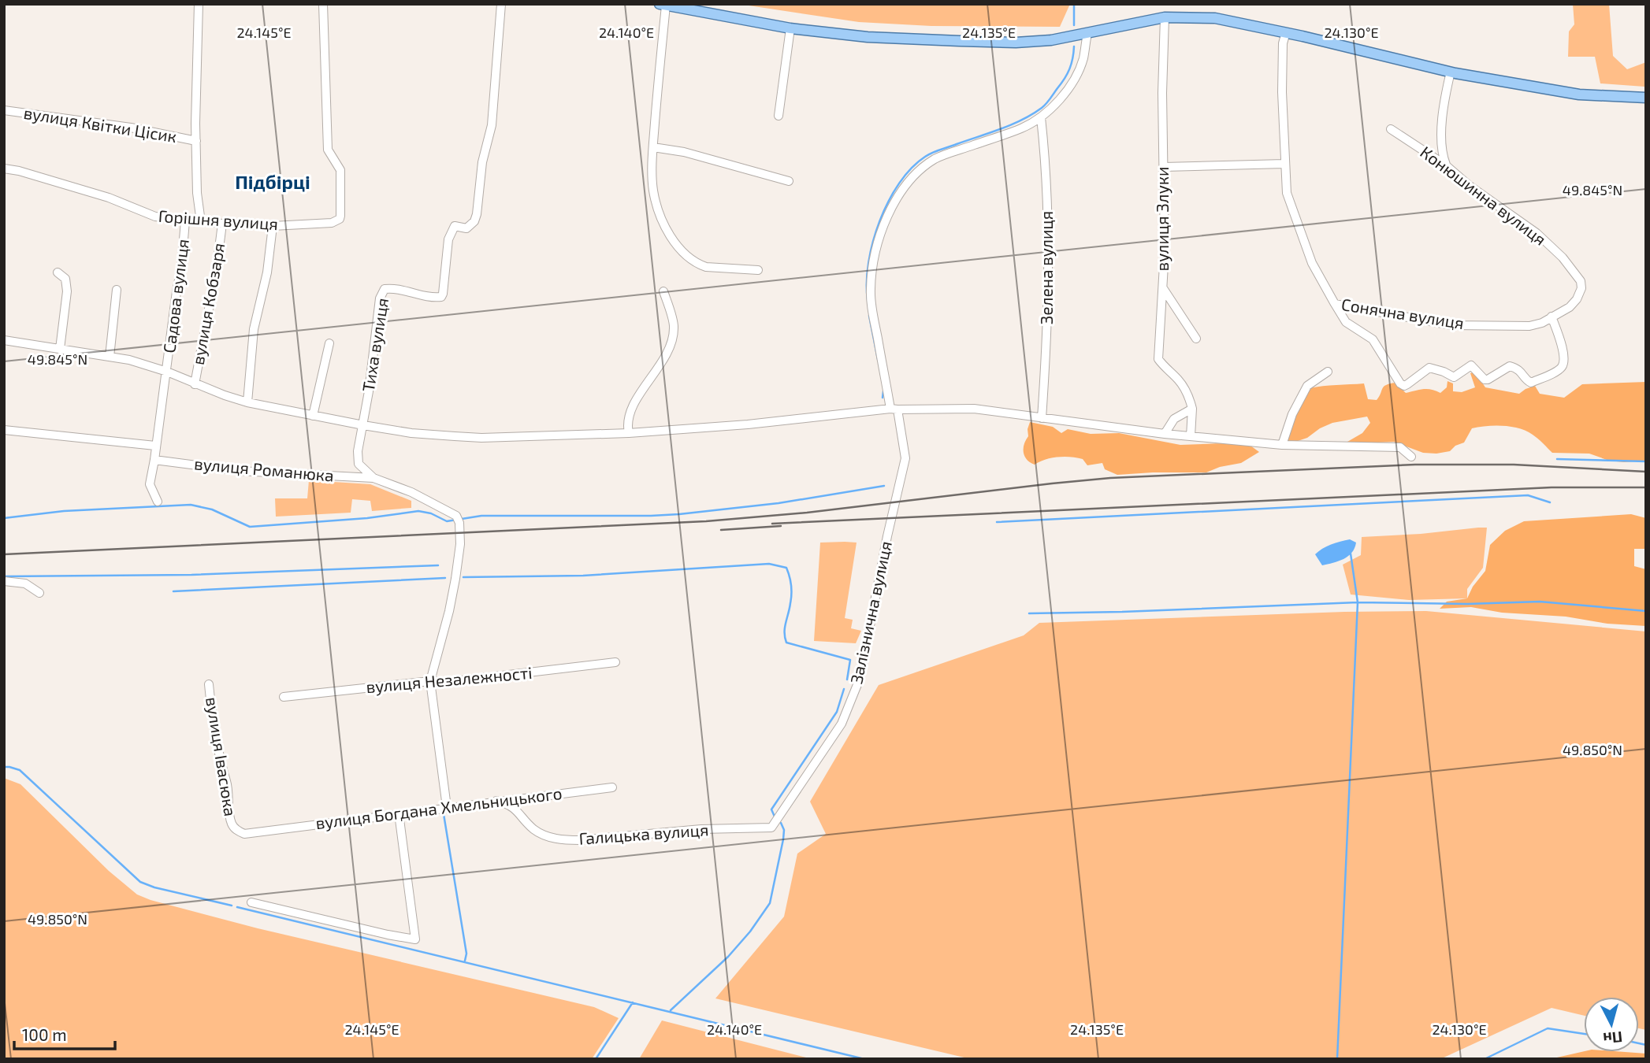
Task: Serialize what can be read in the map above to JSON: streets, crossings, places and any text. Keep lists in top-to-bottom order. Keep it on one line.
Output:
{"streets":{"street":["вулиця Квітки Цісик","Конюшинна вулиця","вулиця Злуки","Горішня вулиця","Зелена вулиця","Садова вулиця","вулиця Кобзаря","Сонячна вулиця","Тиха вулиця","вулиця Романюка","Залізнична вулиця","вулиця Незалежності","вулиця Івасюка","вулиця Богдана Хмельницького","Галицька вулиця"]},"crossings":[["Конюшинна вулиця","Сонячна вулиця"],["Горішня вулиця","Садова вулиця"],["Горішня вулиця","вулиця Кобзаря"],["Зелена вулиця","Залізнична вулиця"],["Тиха вулиця","вулиця Романюка"],["вулиця Романюка","вулиця Незалежності"],["Залізнична вулиця","Галицька вулиця"],["вулиця Івасюка","вулиця Богдана Хмельницького"],["вулиця Богдана Хмельницького","Галицька вулиця"]],"districts":["Підбірці"],"scale_bar":"100 m","north":"bottom","coordinates":["24.145°E","24.140°E","24.135°E","24.130°E","49.845°N","49.850°N"]}
